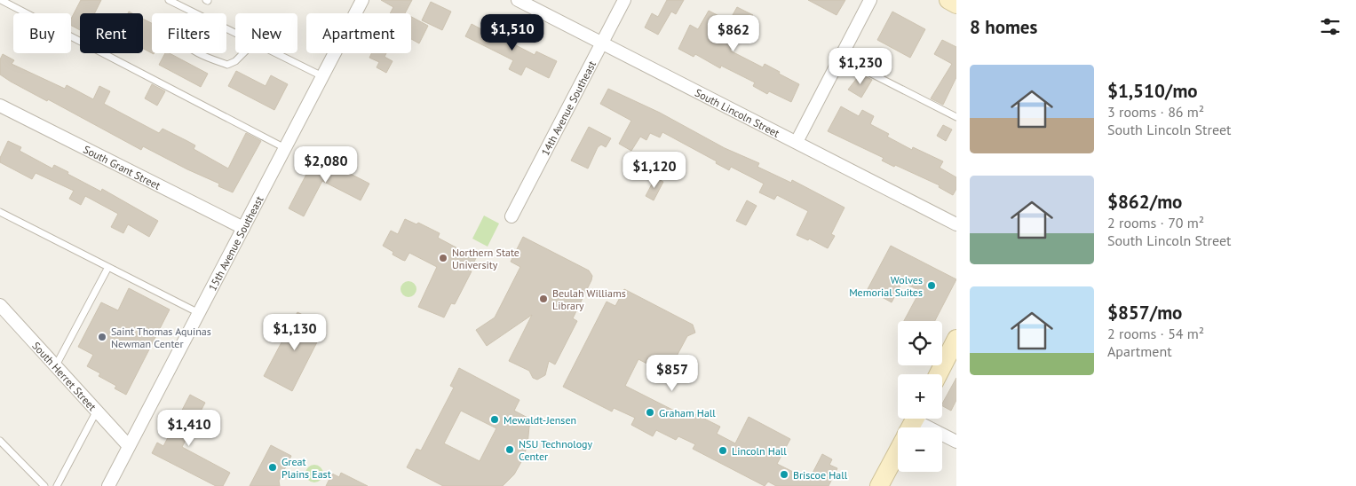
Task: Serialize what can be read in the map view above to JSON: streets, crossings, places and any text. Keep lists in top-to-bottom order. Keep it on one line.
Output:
{"streets":{"street":["14th Avenue Southeast","South Lincoln Street","South Grant Street","15th Avenue Southeast","South Herret Street"]},"crossings":[["14th Avenue Southeast","South Lincoln Street"],["South Grant Street","15th Avenue Southeast"],["15th Avenue Southeast","South Herret Street"]],"places":["Northern State University","Wolves Memorial Suites","Beulah Williams Library","Saint Thomas Aquinas Newman Center","Graham Hall","Mewaldt-Jensen","NSU Technology Center","Lincoln Hall","Great Plains East","Briscoe Hall"],"page":{"heading":"8 homes","chip":["Buy","Rent","Filters","New","Apartment"],"price":["$1,510","$862","$1,230","$2,080","$1,120","$1,130","$857","$1,410"],"list":[{"name":"$1,510/mo","note":"3 rooms · 86 m² · South Lincoln Street"},{"name":"$862/mo","note":"2 rooms · 70 m² · South Lincoln Street"},{"name":"$857/mo","note":"2 rooms · 54 m² · Apartment"}],"map_buttons":["+","−"]}}
